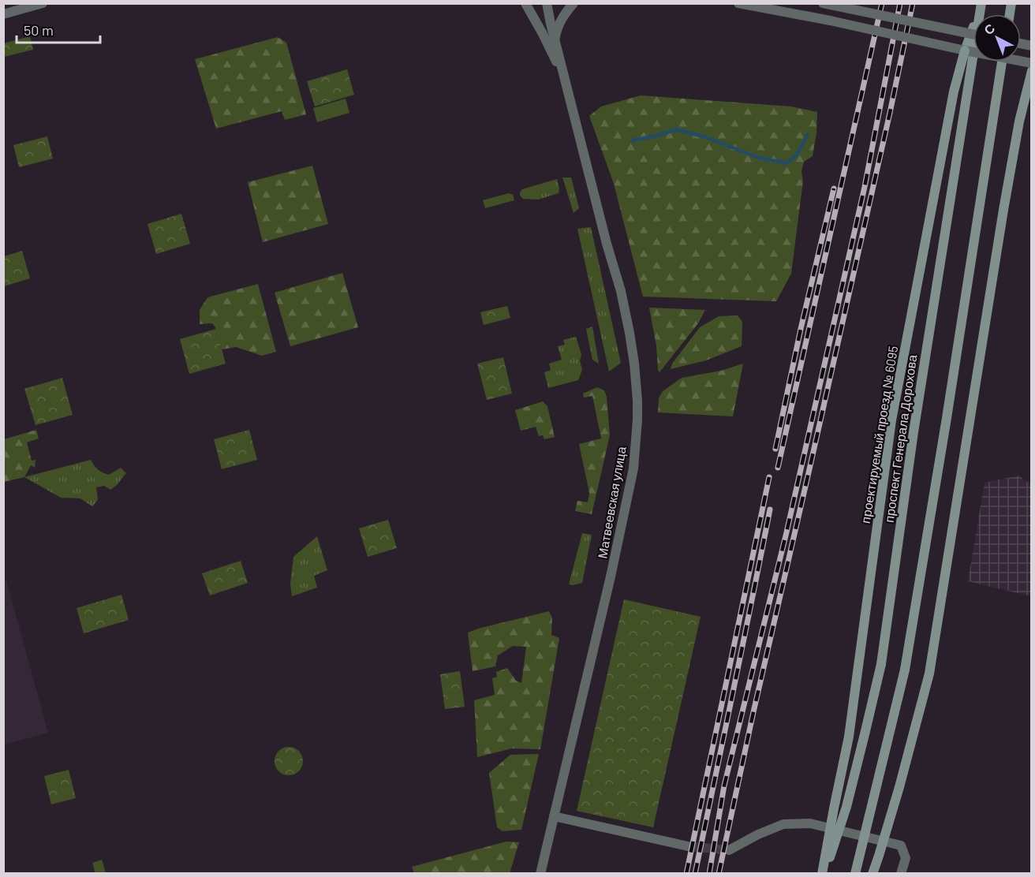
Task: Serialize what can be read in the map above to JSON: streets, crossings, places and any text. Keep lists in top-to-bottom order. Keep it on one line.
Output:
{"streets":{"main road":["проектируемый проезд № 6095","проспект Генерала Дорохова"],"street":["Матвеевская улица"]},"crossings":[["проектируемый проезд № 6095","проспект Генерала Дорохова"]],"scale_bar":"50 m","north":"top left"}
